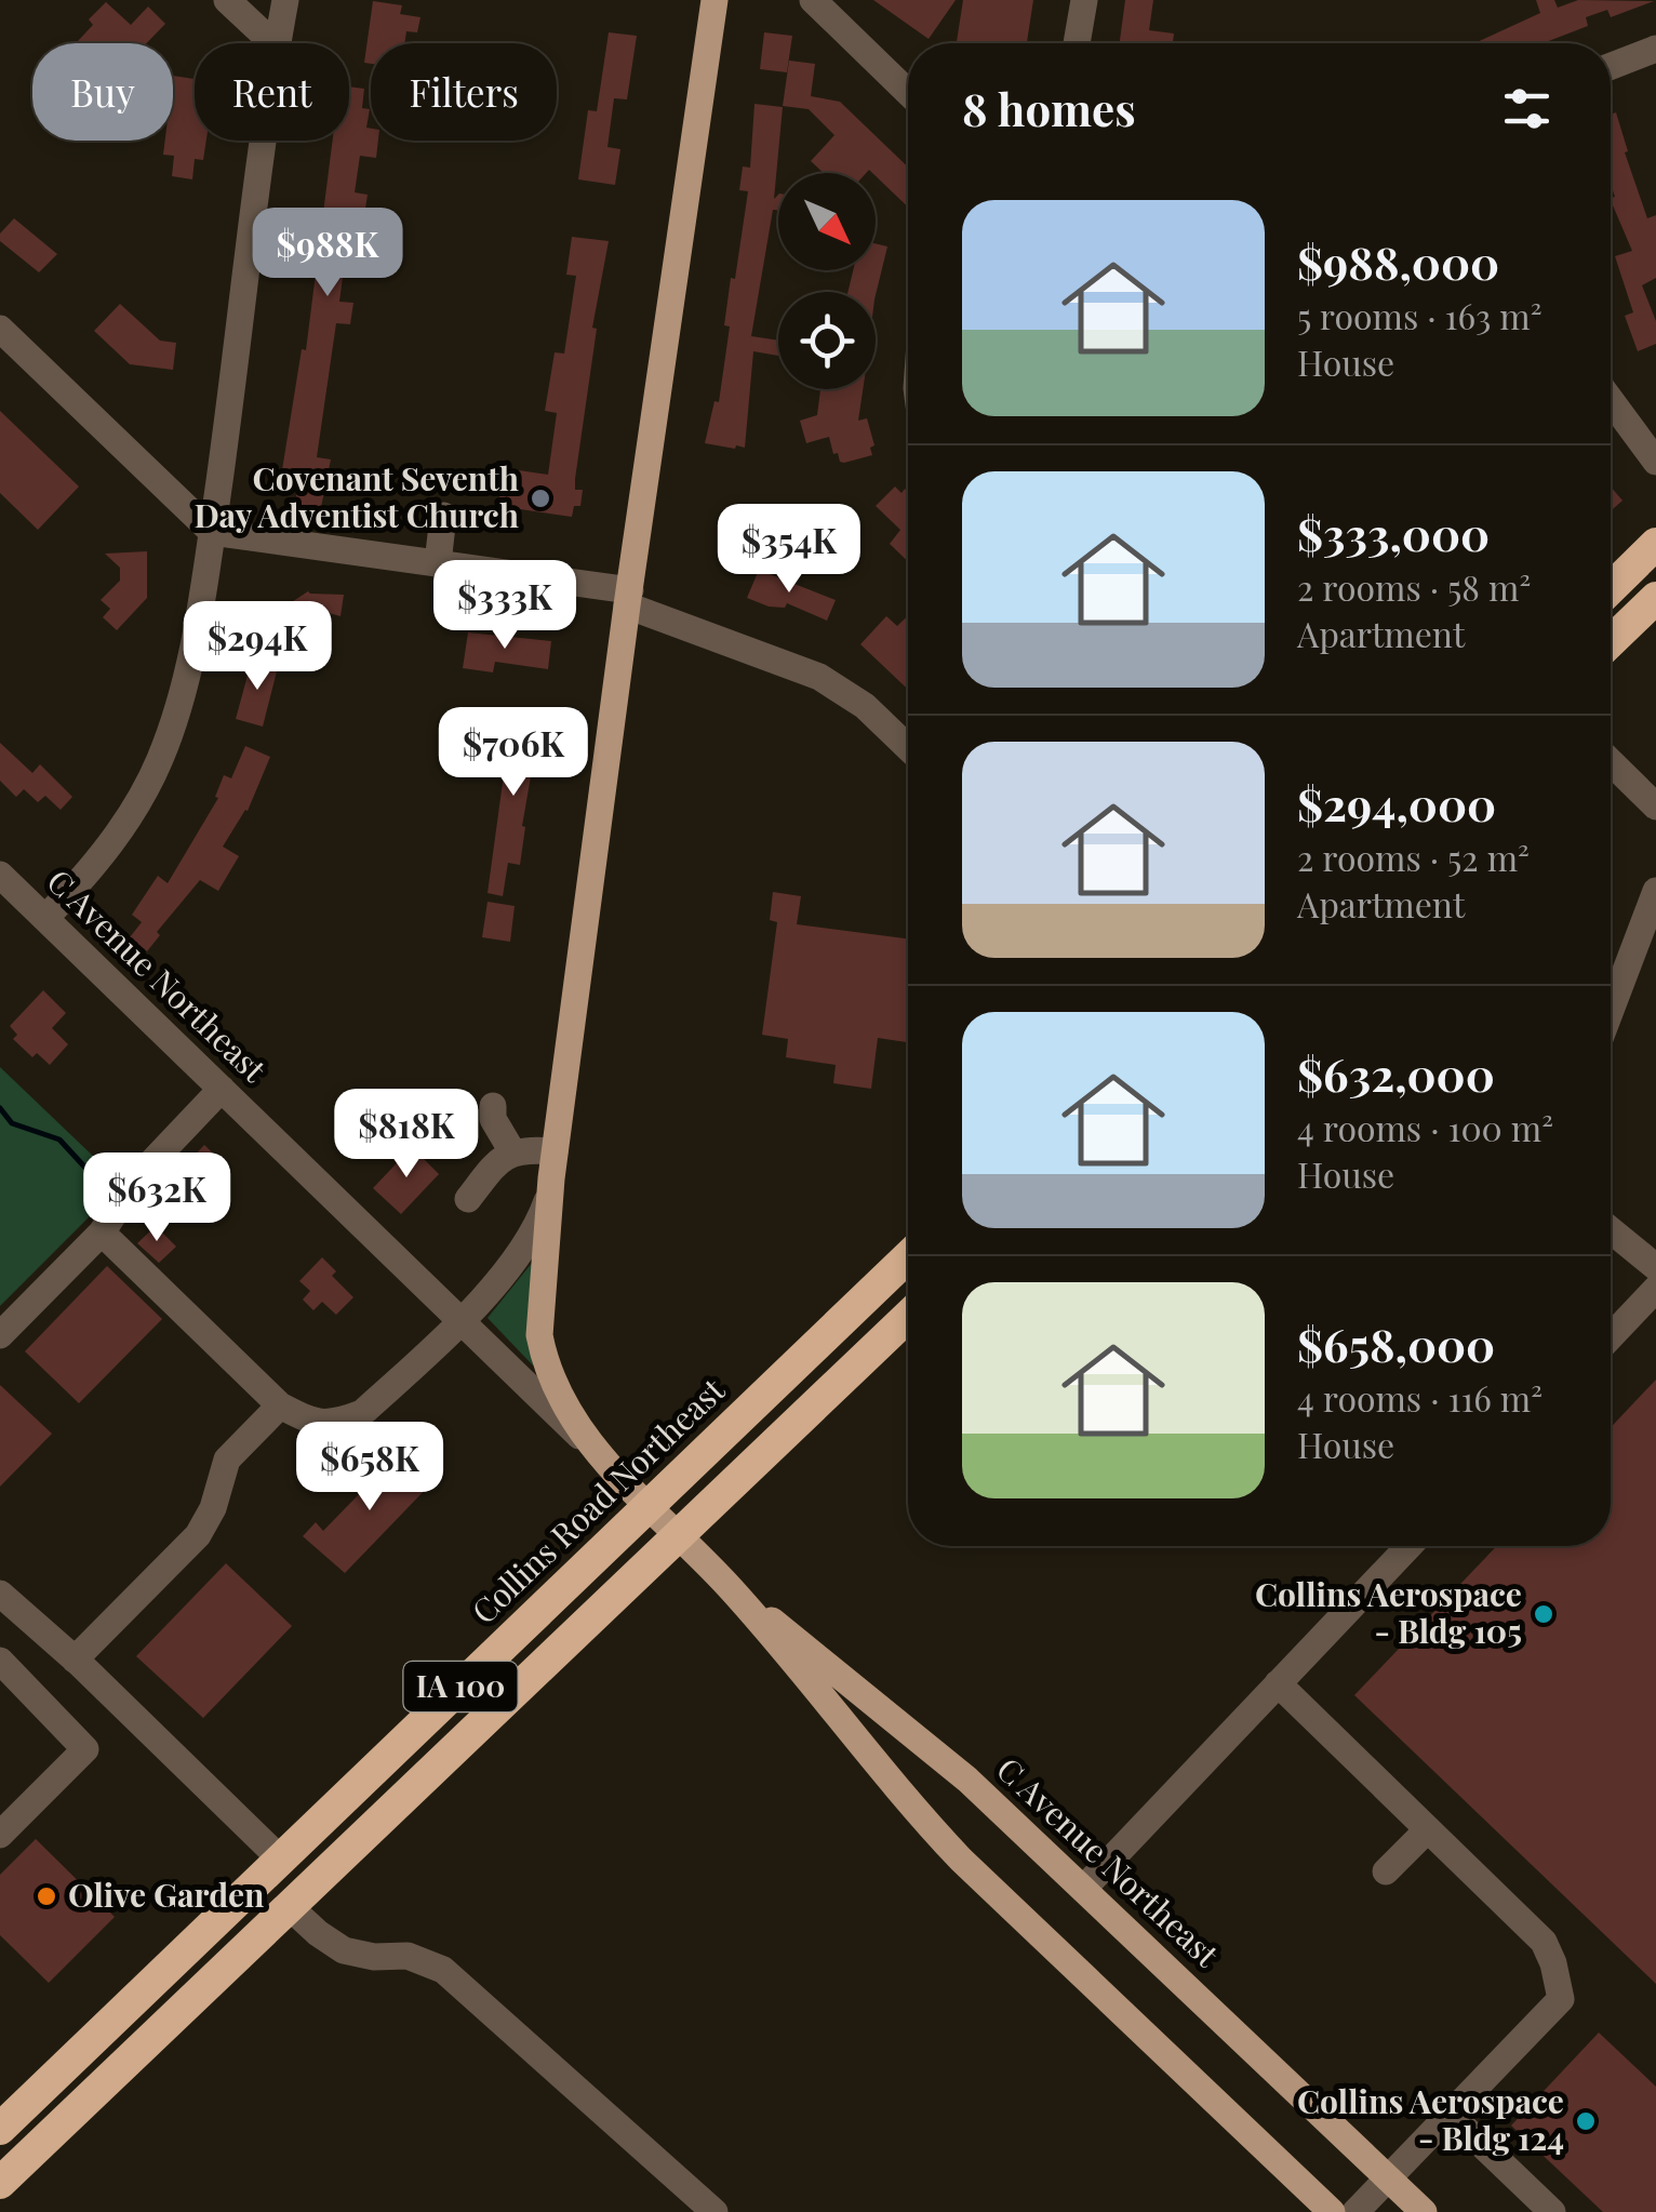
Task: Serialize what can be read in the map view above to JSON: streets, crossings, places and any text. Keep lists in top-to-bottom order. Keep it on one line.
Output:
{"streets":{"highway":["Collins Road Northeast","IA 100"],"main road":["C Avenue Northeast"]},"crossings":[["C Avenue Northeast","Collins Road Northeast"],["C Avenue Northeast","IA 100"]],"places":["Covenant Seventh Day Adventist Church","Collins Aerospace - Bldg 105","Olive Garden","Collins Aerospace - Bldg 124"],"north":"bottom right","page":{"chip":["Buy","Rent","Filters"],"heading":"8 homes","list":[{"name":"$988,000","note":"5 rooms · 163 m² · House"},{"name":"$333,000","note":"2 rooms · 58 m² · Apartment"},{"name":"$294,000","note":"2 rooms · 52 m² · Apartment"},{"name":"$632,000","note":"4 rooms · 100 m² · House"},{"name":"$658,000","note":"4 rooms · 116 m² · House"}],"price":["$988K","$354K","$333K","$294K","$706K","$818K","$632K","$658K"]}}
